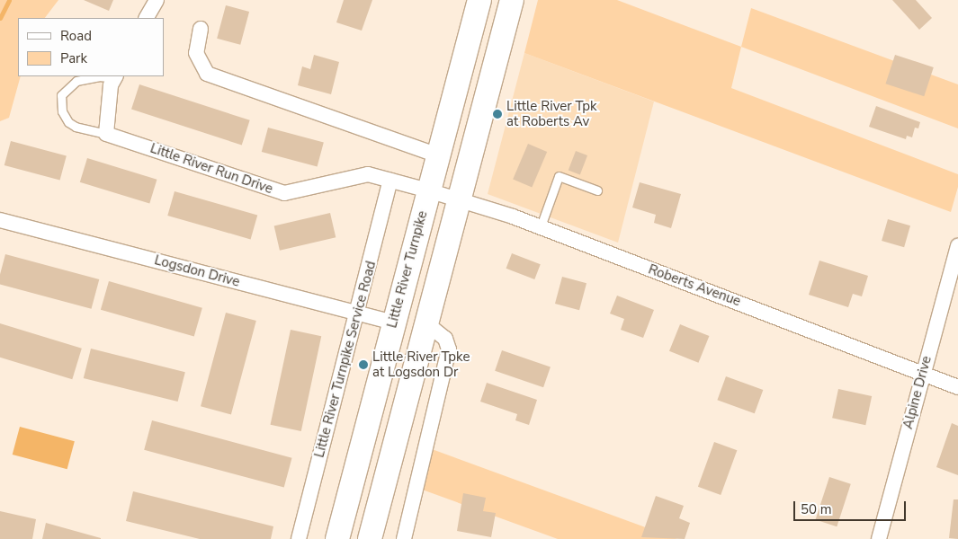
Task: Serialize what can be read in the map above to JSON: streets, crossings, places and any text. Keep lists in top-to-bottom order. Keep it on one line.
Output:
{"streets":{"main road":["Little River Turnpike"],"street":["Little River Run Drive","Logsdon Drive","Roberts Avenue","Little River Turnpike Service Road","Alpine Drive"]},"crossings":[["Little River Run Drive","Little River Turnpike"],["Little River Run Drive","Roberts Avenue"],["Little River Run Drive","Little River Turnpike Service Road"],["Little River Turnpike","Logsdon Drive"],["Little River Turnpike","Roberts Avenue"],["Logsdon Drive","Little River Turnpike Service Road"],["Roberts Avenue","Alpine Drive"]],"places":["Little River Tpk at Roberts Av","Little River Tpke at Logsdon Dr"],"legend":["Road","Park"],"scale_bar":"50 m"}
